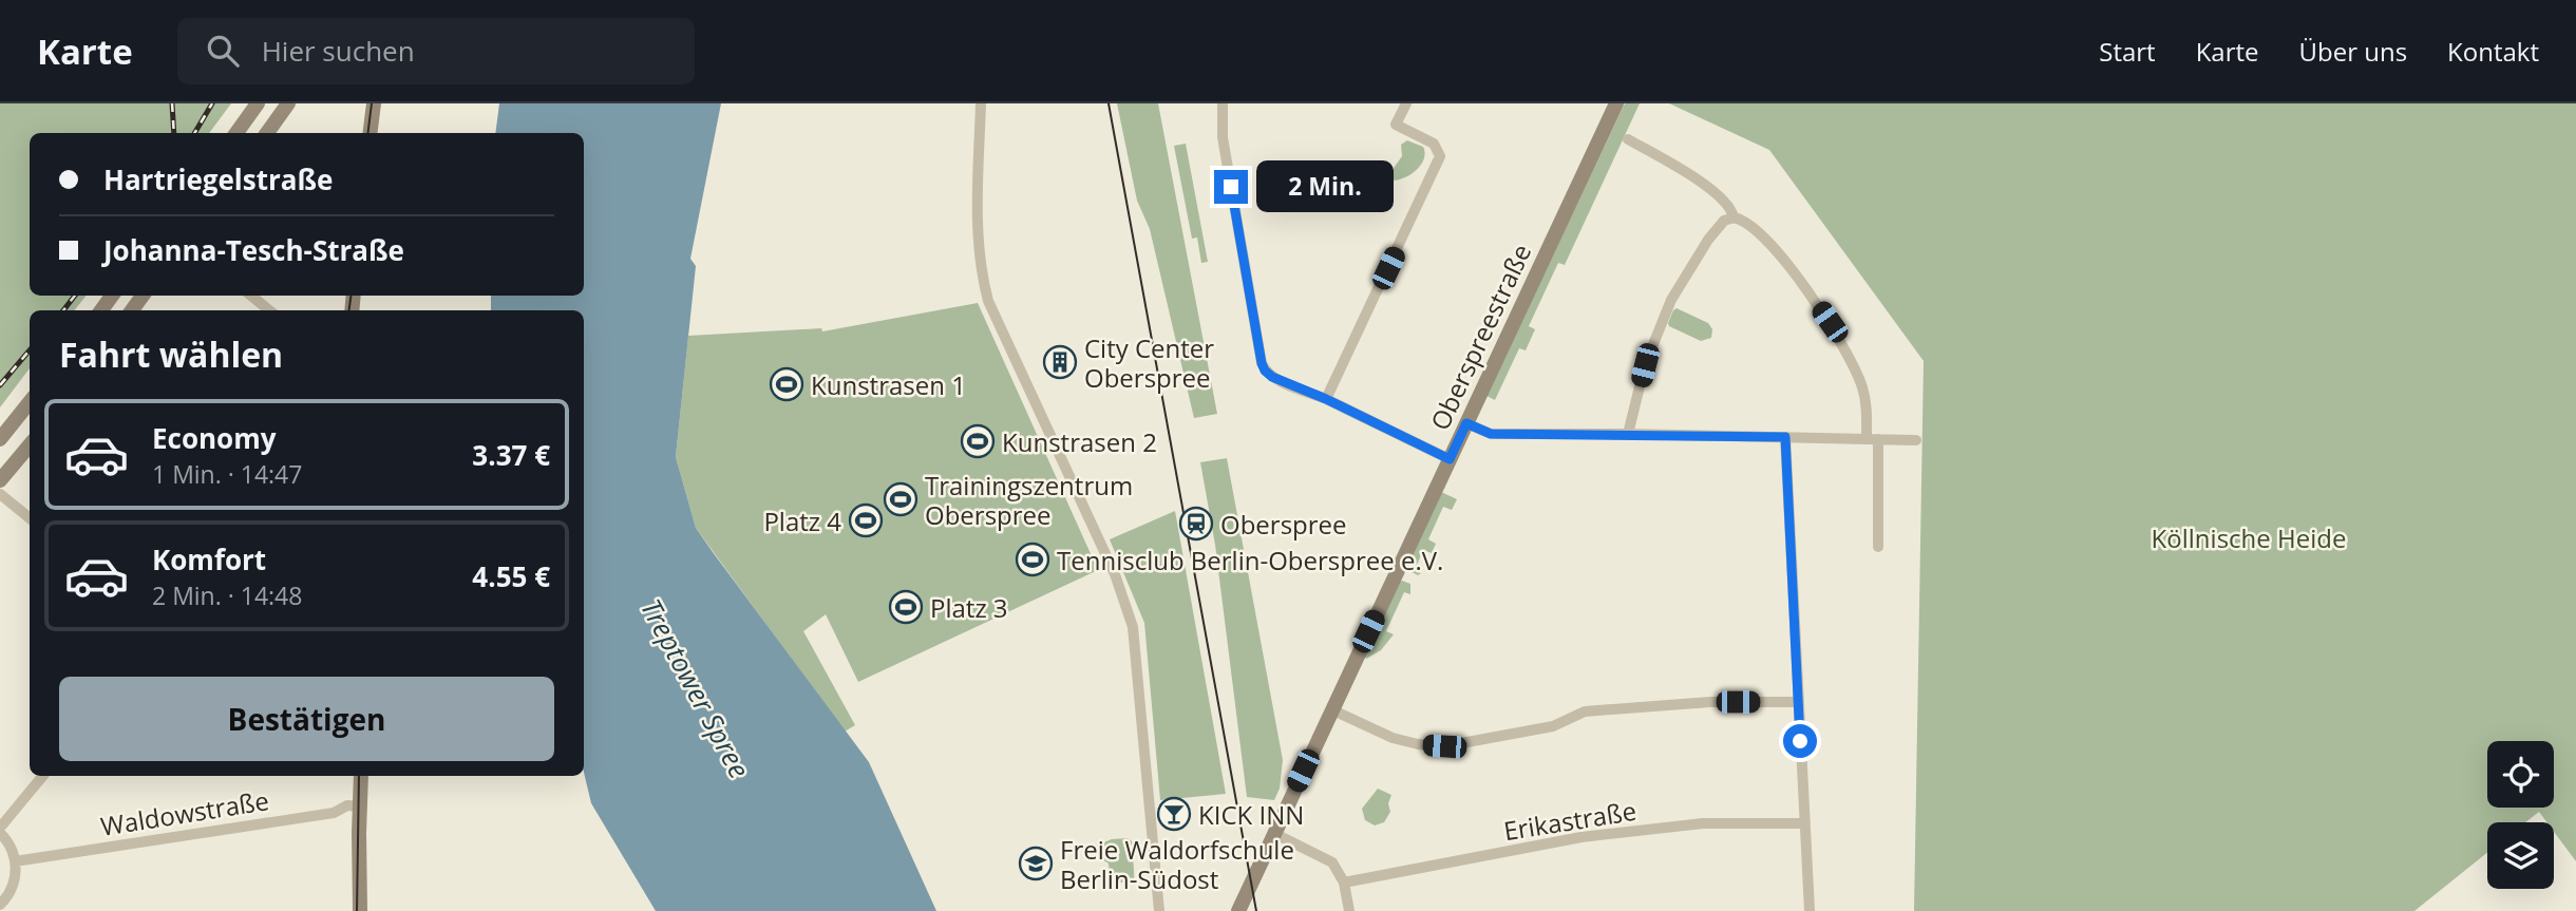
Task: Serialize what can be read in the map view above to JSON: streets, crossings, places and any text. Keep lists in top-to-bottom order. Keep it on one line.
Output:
{"streets":{"main road":["Oberspreestraße"],"street":["Waldowstraße","Erikastraße"]},"water":["Treptower Spree"],"parks":["Köllnische Heide"],"places":{"building":["City Center Oberspree"],"sports":["Kunstrasen 1","Kunstrasen 2","Trainingszentrum Oberspree","Platz 4","Tennisclub Berlin-Oberspree e.V.","Platz 3"],"station":["Oberspree"],"bar":["KICK INN"],"school or university":["Freie Waldorfschule Berlin-Südost"]},"page":{"header":"Karte","search":"Hier suchen","nav":["Start","Karte","Über uns","Kontakt"],"banner":["Hartriegelstraße","Johanna-Tesch-Straße"],"bubble":"2 Min.","heading":"Fahrt wählen","list":[{"name":"Economy","note":"1 Min. · 14:47","value":"3.37 €"},{"name":"Komfort","note":"2 Min. · 14:48","value":"4.55 €"}],"buttons":"Bestätigen"}}
